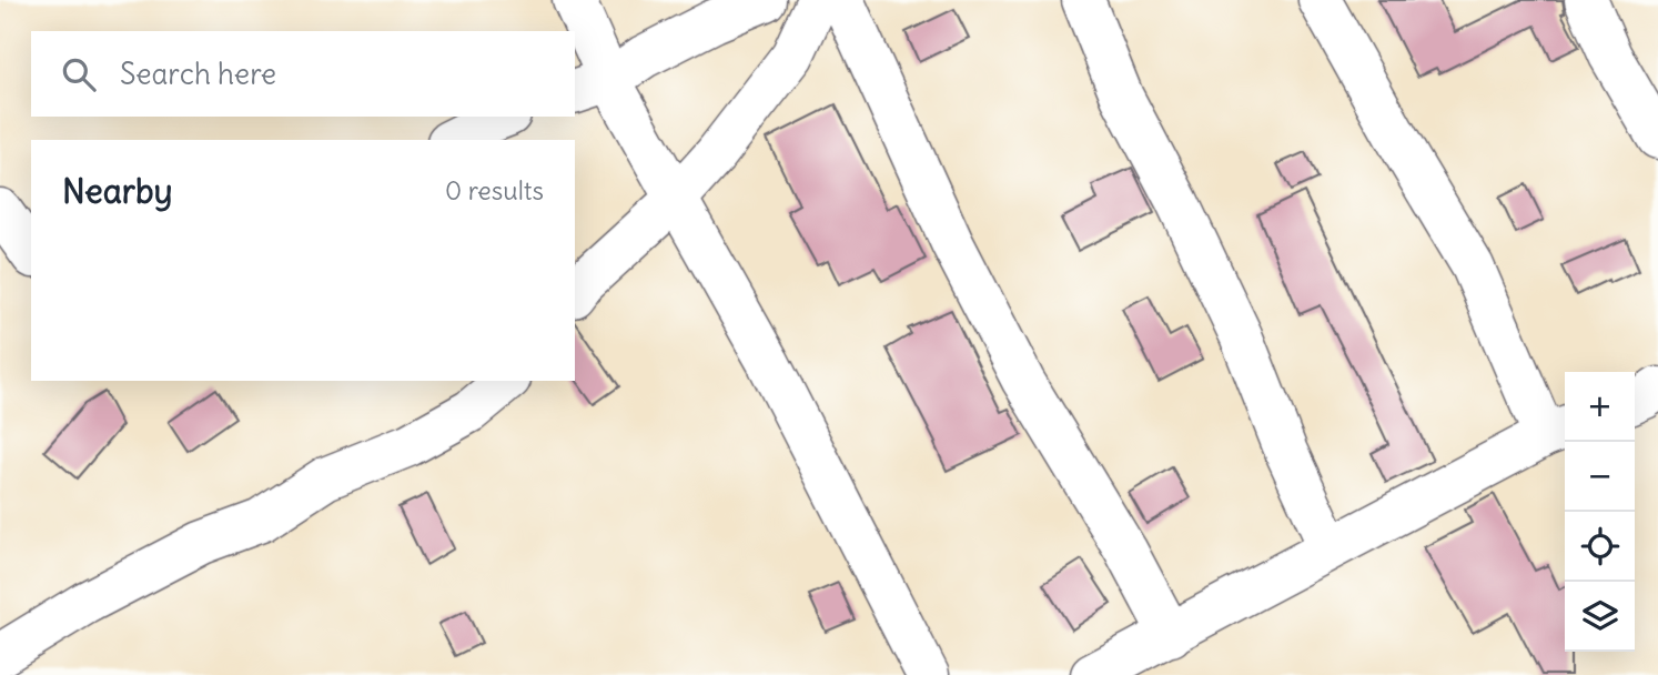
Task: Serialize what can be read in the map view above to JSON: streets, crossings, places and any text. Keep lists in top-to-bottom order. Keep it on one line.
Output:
{"page":{"search":"Search here","heading":["Nearby","0 results"],"map_buttons":["+","−"]}}
